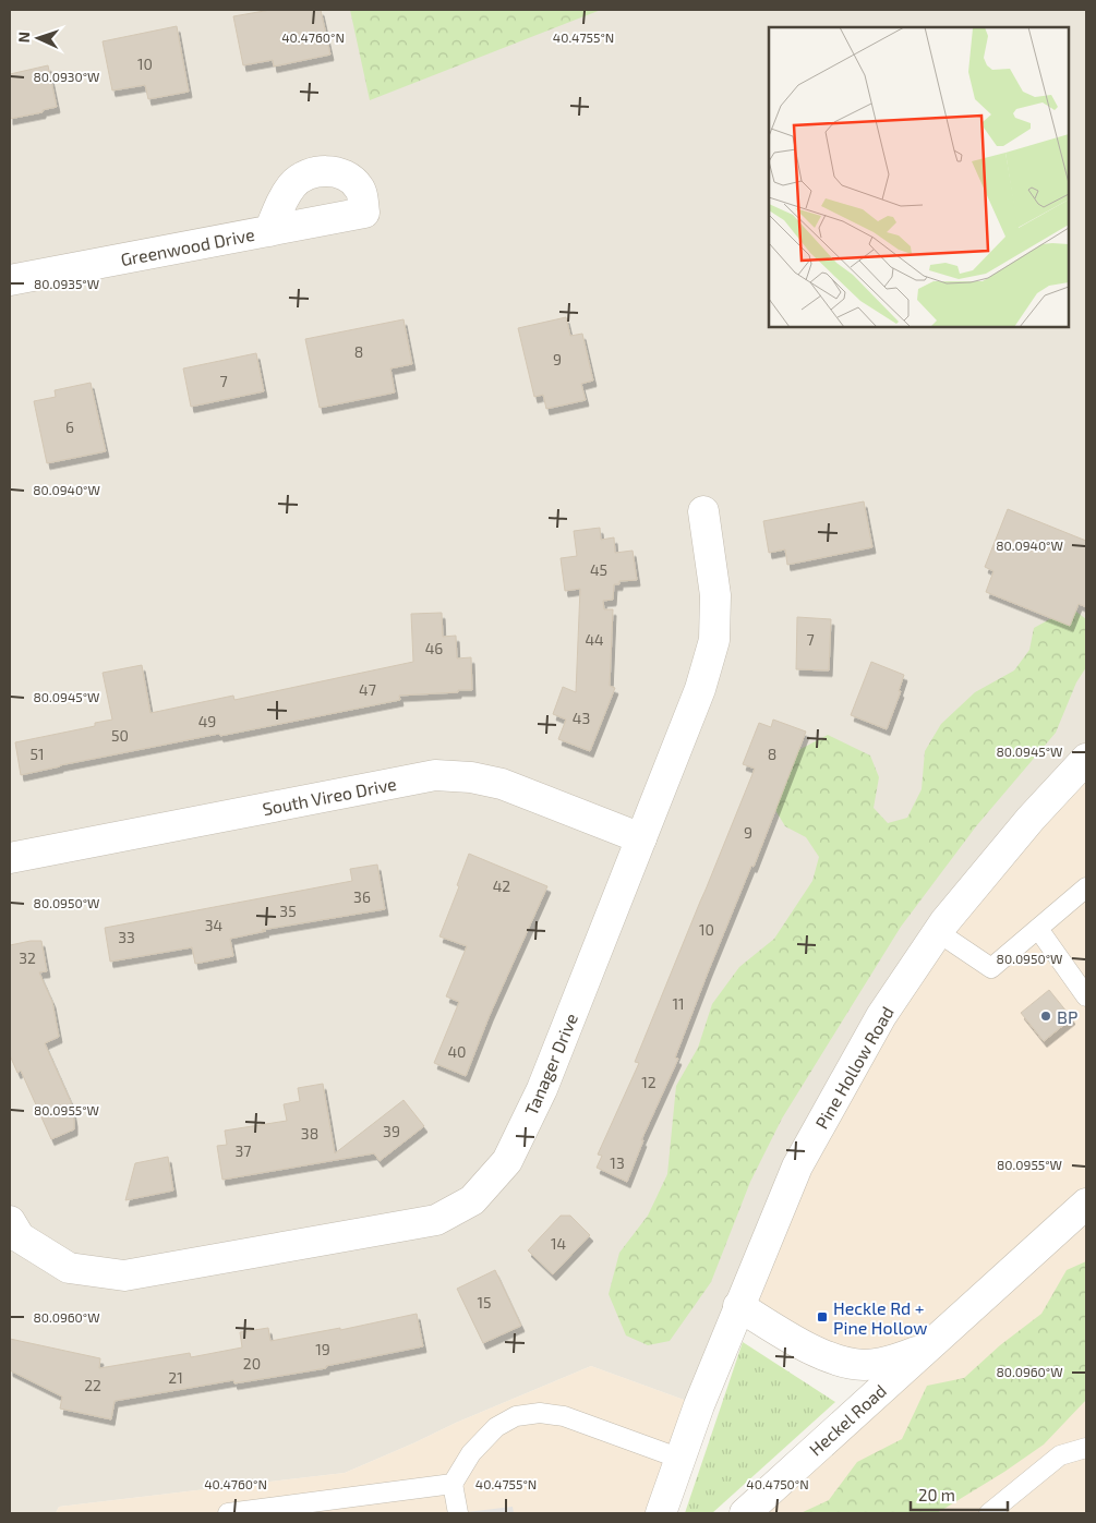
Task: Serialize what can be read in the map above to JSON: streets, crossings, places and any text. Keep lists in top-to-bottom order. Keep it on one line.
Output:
{"streets":{"street":["Greenwood Drive","South Vireo Drive","Tanager Drive","Pine Hollow Road","Heckel Road"]},"crossings":[["South Vireo Drive","Tanager Drive"],["Pine Hollow Road","Heckel Road"]],"places":{"other":["BP"],"transit":["Heckle Rd + Pine Hollow"]},"house_numbers":["10","8","9","7","6","45","44","7","46","47","43","49","50","51","8","9","42","36","35","34","10","33","32","11","40","12","39","38","37","13","14","15","19","20","21","22"],"scale_bar":"20 m","north":"left","coordinates":["40.4760°N","40.4755°N","80.0930°W","80.0935°W","80.0940°W","80.0945°W","80.0950°W","80.0955°W","80.0960°W","40.4750°N"]}
